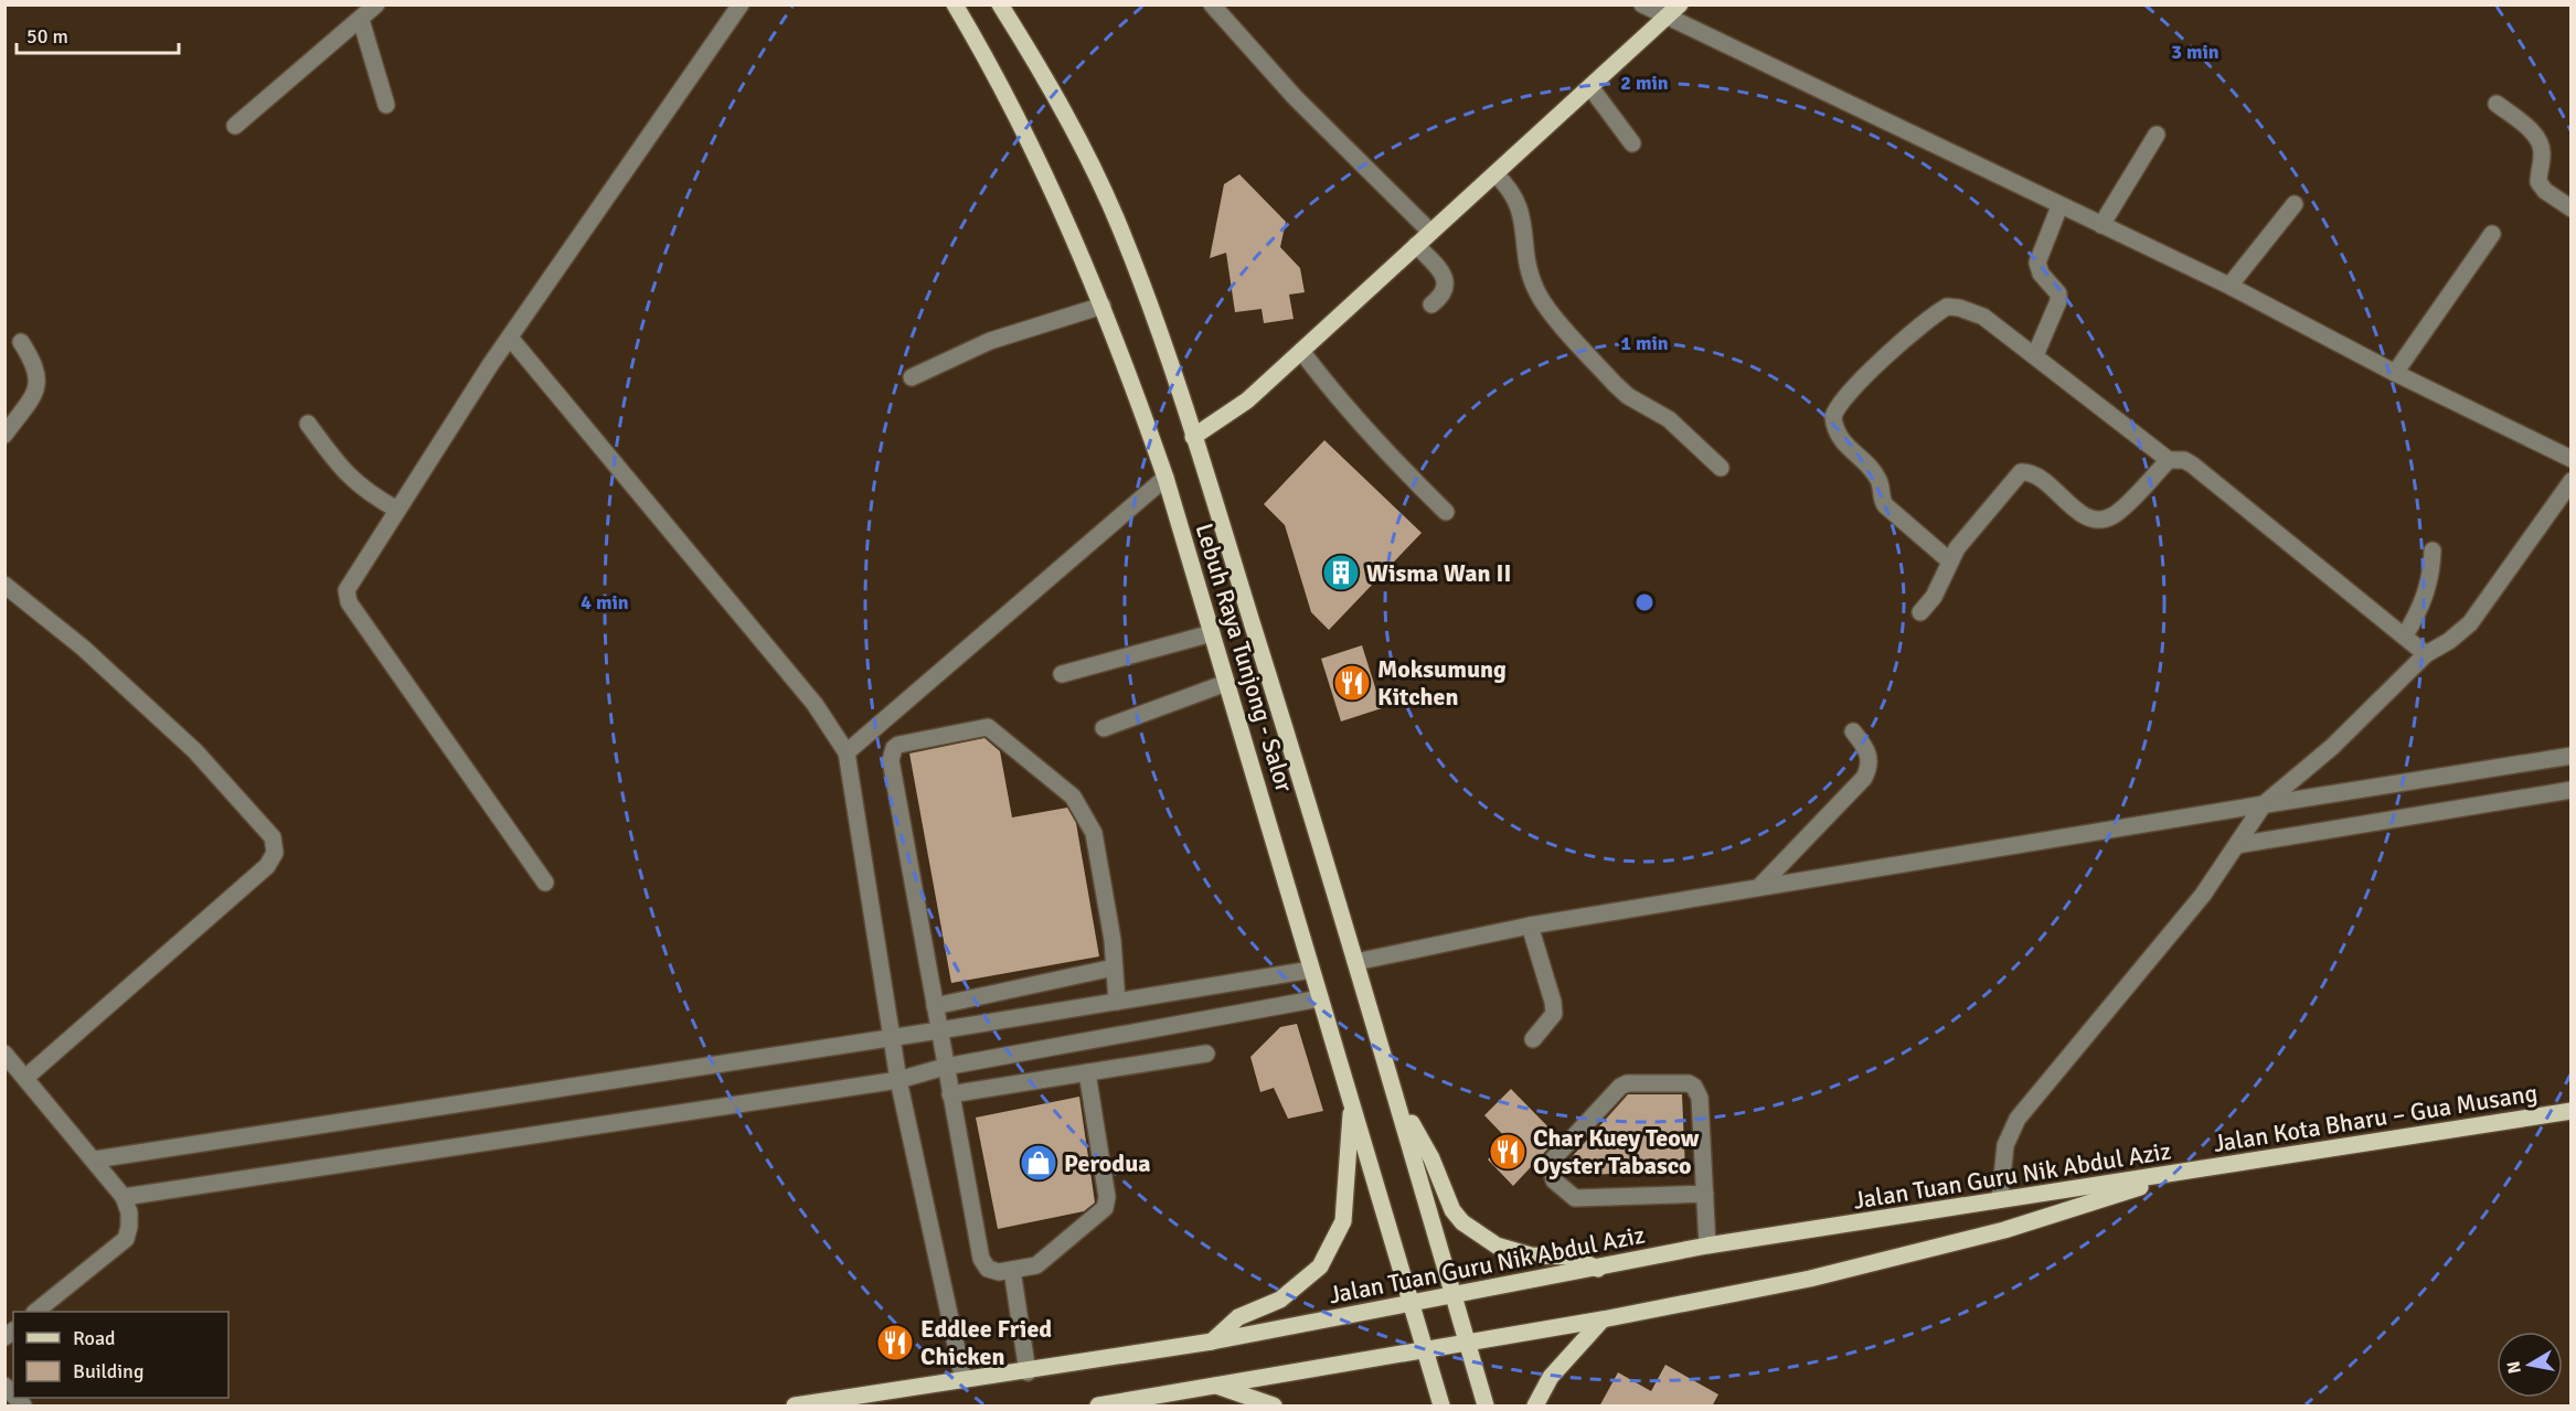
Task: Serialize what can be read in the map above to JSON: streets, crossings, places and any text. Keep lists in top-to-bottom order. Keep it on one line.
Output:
{"streets":{"main road":["Lebuh Raya Tunjong - Salor","Jalan Kota Bharu – Gua Musang","Jalan Tuan Guru Nik Abdul Aziz"]},"crossings":[["Lebuh Raya Tunjong - Salor","Jalan Tuan Guru Nik Abdul Aziz"],["Jalan Kota Bharu – Gua Musang","Jalan Tuan Guru Nik Abdul Aziz"]],"places":{"building":["Wisma Wan II"],"restaurant":["Moksumung Kitchen","Char Kuey Teow Oyster Tabasco","Eddlee Fried Chicken"],"shop":["Perodua"]},"legend":["Road","Building"],"scale_bar":"50 m","north":"left","rings":["3 min","2 min","1 min","4 min"]}
